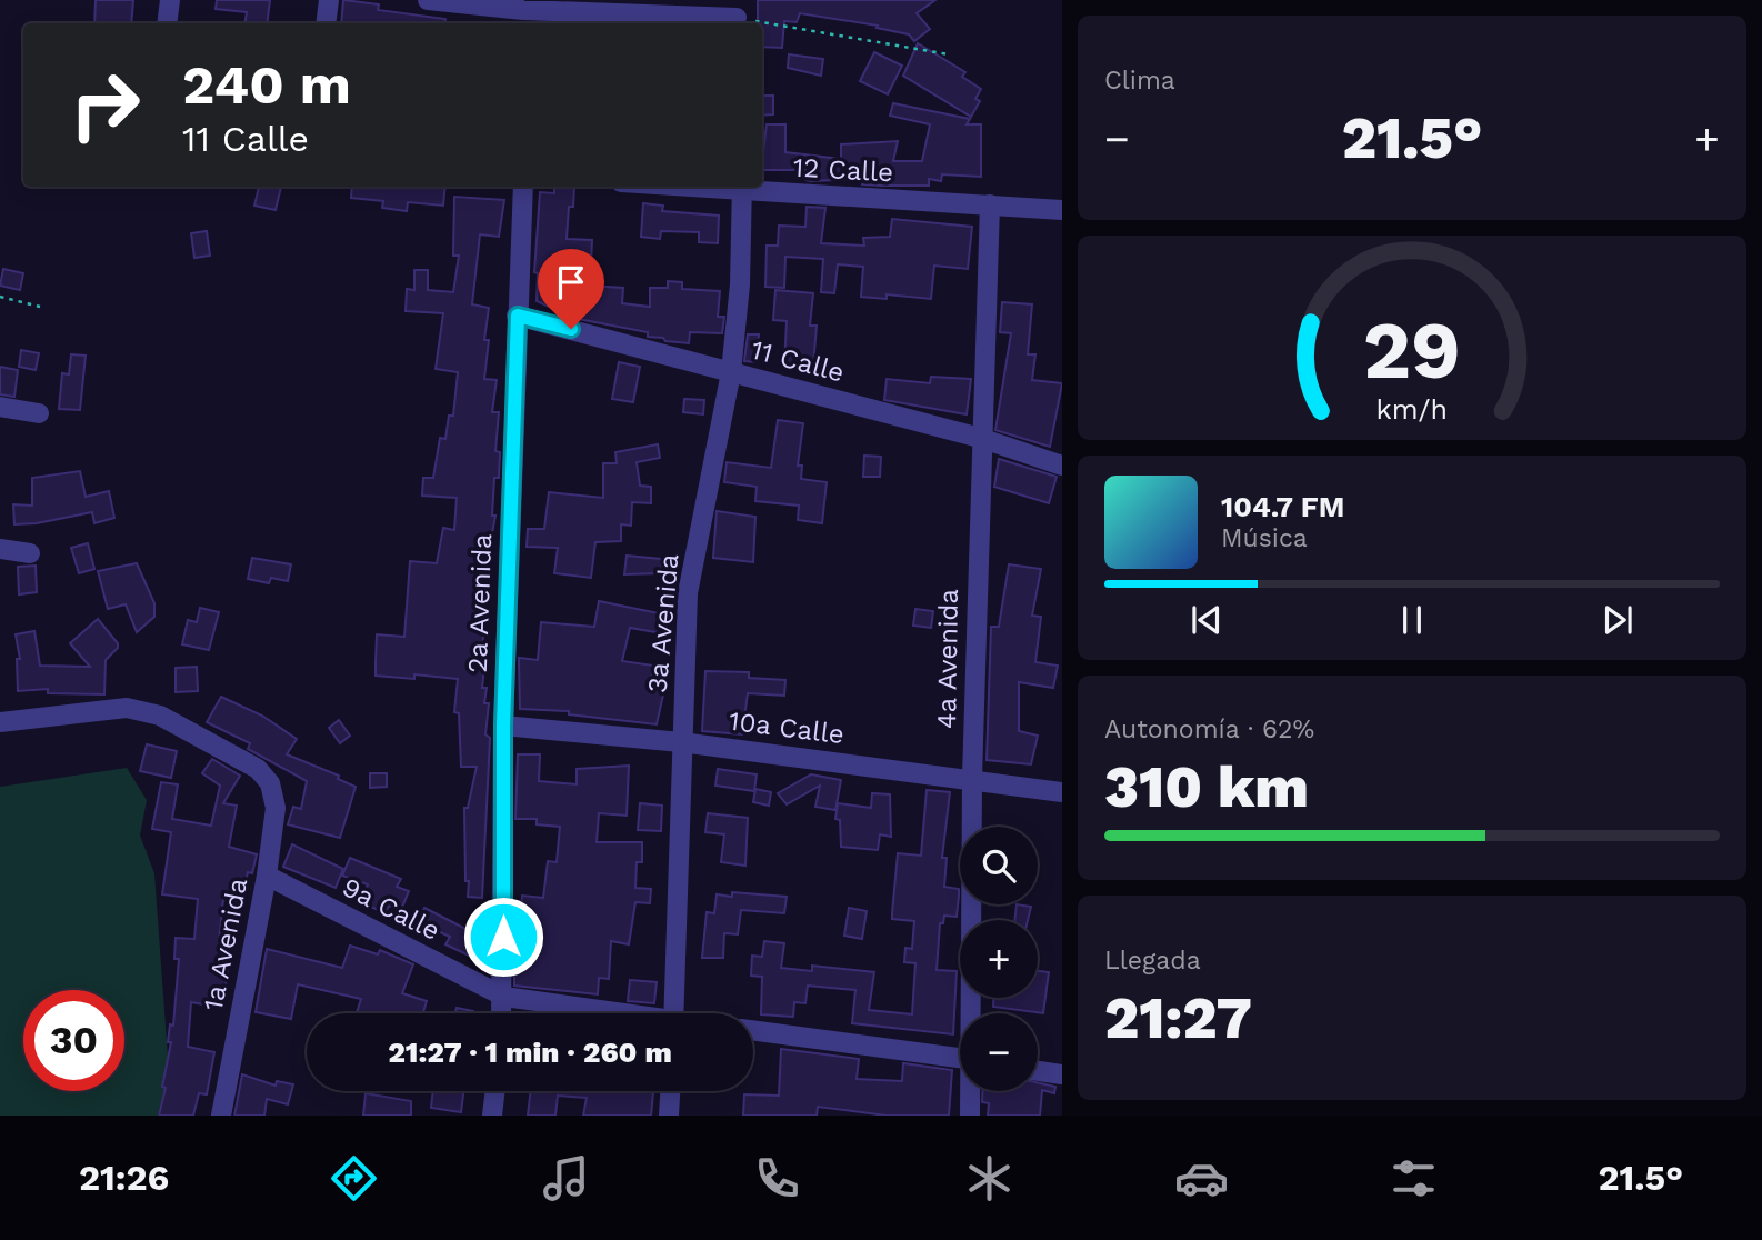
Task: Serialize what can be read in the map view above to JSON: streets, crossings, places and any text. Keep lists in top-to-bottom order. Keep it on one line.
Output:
{"streets":{"street":["12 Calle","11 Calle","2a Avenida","3a Avenida","4a Avenida","10a Calle","9a Calle","1a Avenida"]},"crossings":[["12 Calle","3a Avenida"],["12 Calle","4a Avenida"],["11 Calle","2a Avenida"],["11 Calle","3a Avenida"],["11 Calle","4a Avenida"],["2a Avenida","10a Calle"],["2a Avenida","9a Calle"],["3a Avenida","10a Calle"],["4a Avenida","10a Calle"],["9a Calle","1a Avenida"]],"page":{"tile":["Clima",["Autonomía · 62%","310 km"],["Llegada","21:27"]],"turn":["240 m","11 Calle"],"heat":["−","21.5°","+"],"song":["104.7 FM","Música"],"map_buttons":["+","−"],"limit":"30","trip":"21:27 · 1 min · 260 m","tabs":["21:26","21.5°"],"gauge":["29","km/h"]}}
